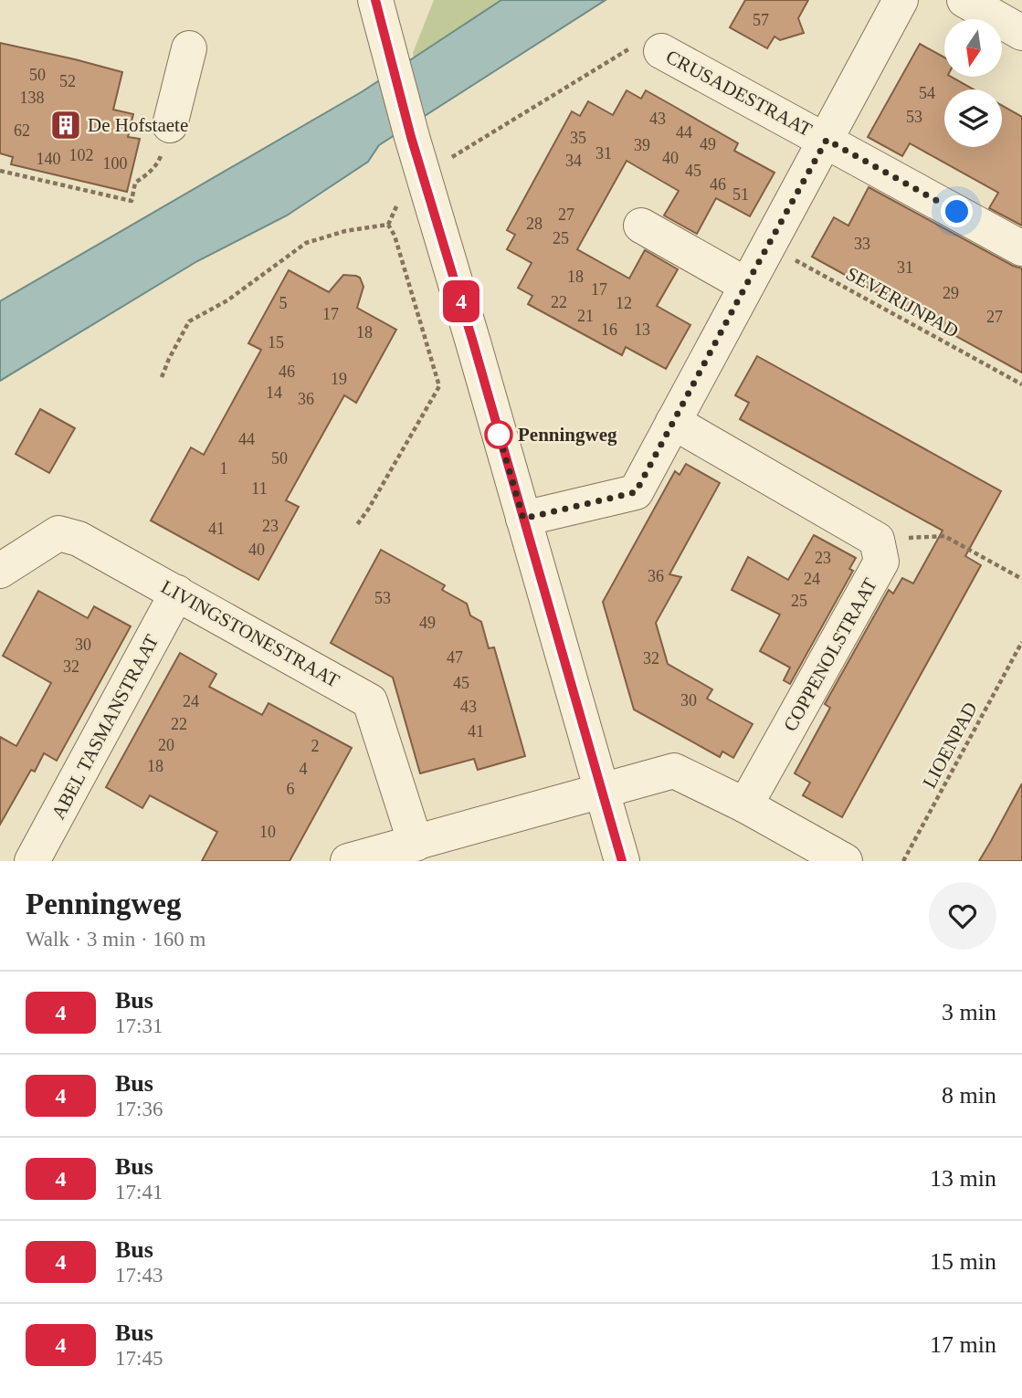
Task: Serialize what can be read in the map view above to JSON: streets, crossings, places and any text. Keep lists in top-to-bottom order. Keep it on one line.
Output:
{"streets":{"street":["CRUSADESTRAAT","LIVINGSTONESTRAAT","COPPENOLSTRAAT","ABEL TASMANSTRAAT"],"path":["SEVERIJNPAD","LIOENPAD"]},"crossings":[["LIVINGSTONESTRAAT","ABEL TASMANSTRAAT"]],"places":{"building":["De Hofstaete"],"other":["Penningweg"]},"lines":["bus line 4"],"house_numbers":["57","50","52","54","138","53","43","62","44","35","49","39","31","102","40","140","34","100","45","46","51","27","28","25","33","31","18","17","29","22","5","12","17","21","27","16","13","18","15","46","19","14","36","44","50","1","11","23","41","40","23","36","24","53","25","49","30","47","32","32","45","30","24","43","22","41","20","2","18","4","6","10"],"north":"bottom","page":{"on_map":"4","heading":["Penningweg","Walk · 3 min · 160 m"],"list":[{"mark":"4","name":"Bus","note":"17:31","value":"3 min"},{"mark":"4","name":"Bus","note":"17:36","value":"8 min"},{"mark":"4","name":"Bus","note":"17:41","value":"13 min"},{"mark":"4","name":"Bus","note":"17:43","value":"15 min"},{"mark":"4","name":"Bus","note":"17:45","value":"17 min"}]}}
